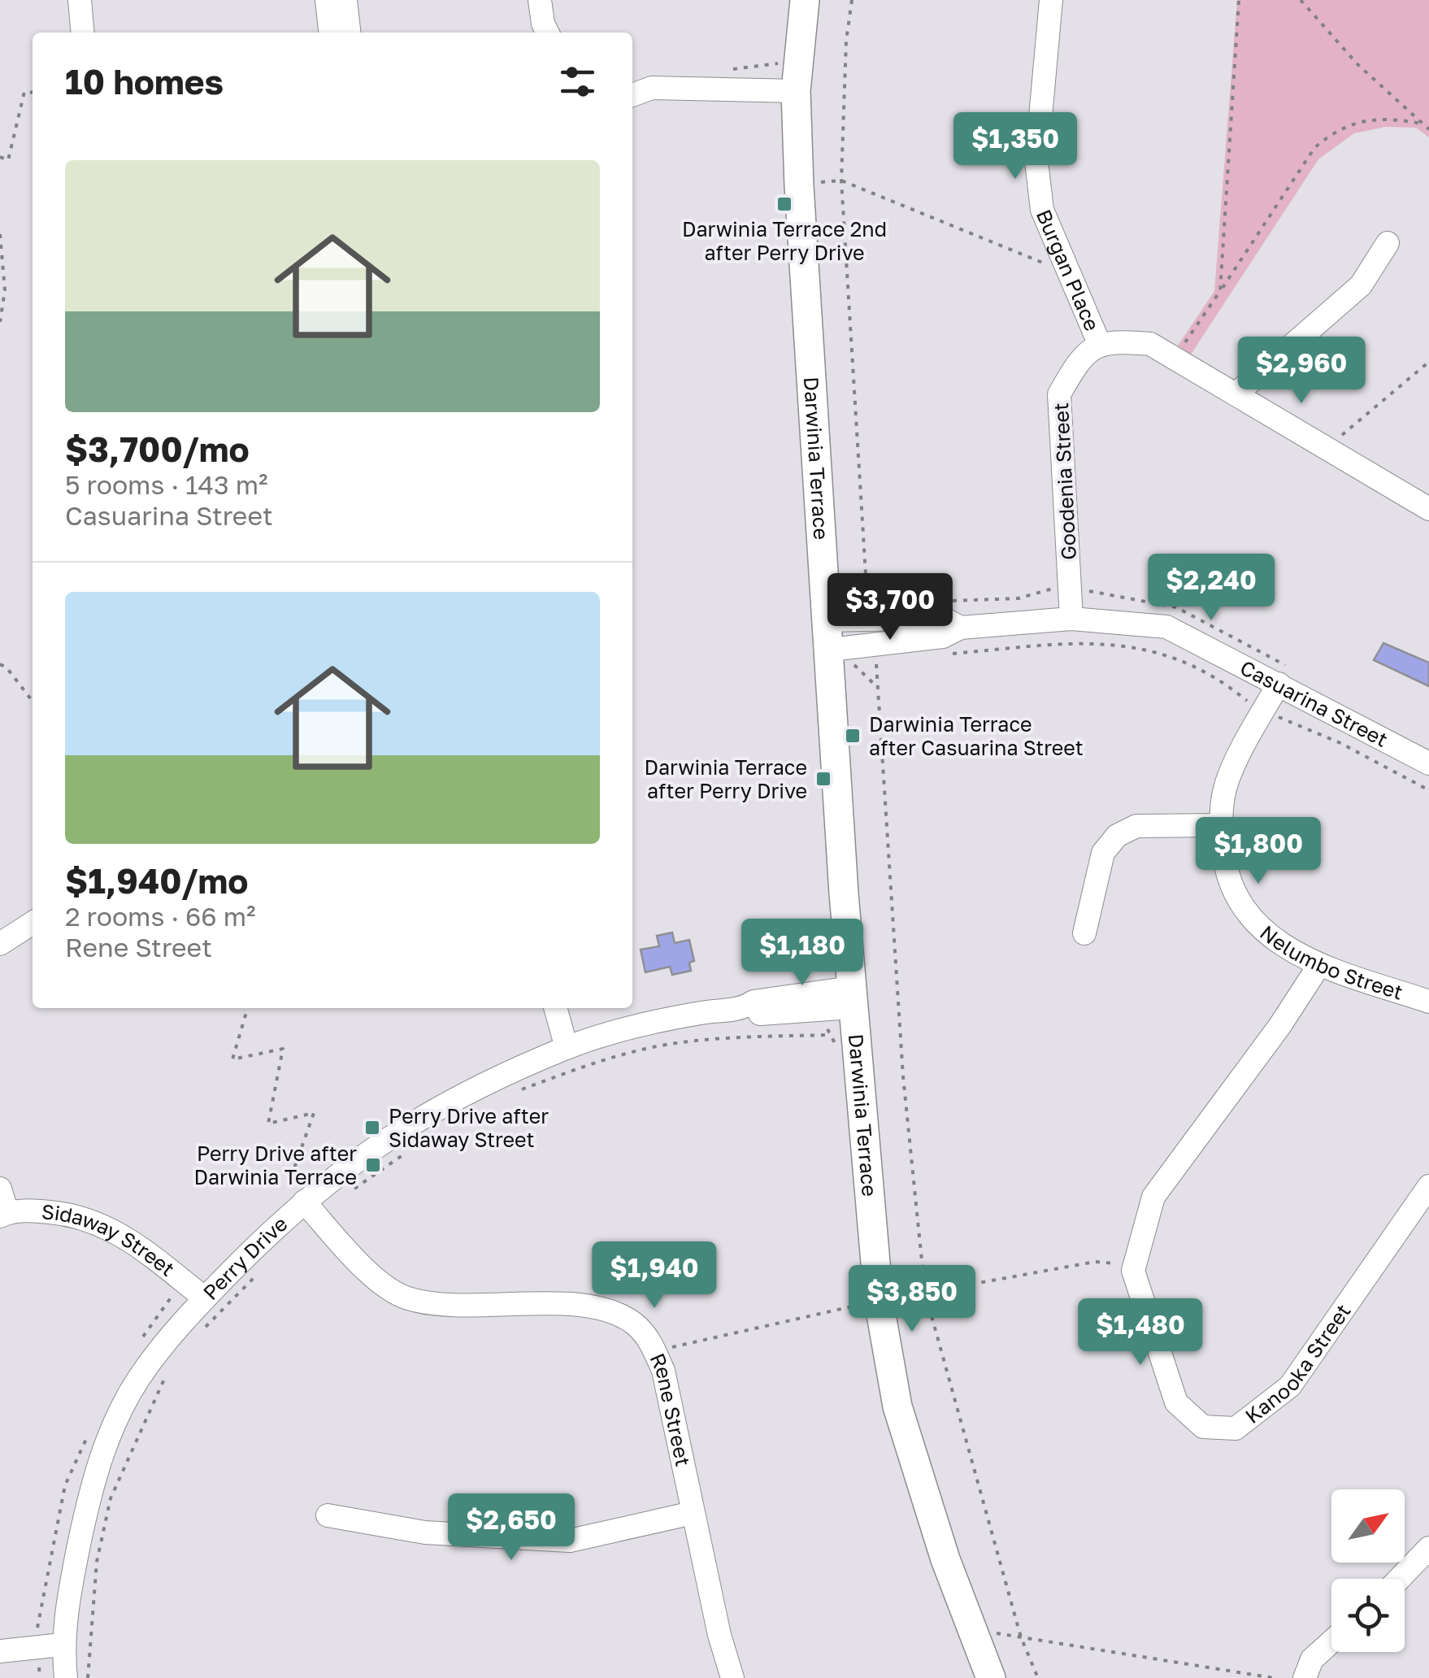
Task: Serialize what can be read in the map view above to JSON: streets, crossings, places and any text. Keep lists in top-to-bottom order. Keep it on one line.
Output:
{"streets":{"main road":["Darwinia Terrace"],"street":["Burgan Place","Goodenia Street","Casuarina Street","Nelumbo Street","Sidaway Street","Perry Drive","Kanooka Street","Rene Street"]},"crossings":[["Burgan Place","Goodenia Street"],["Darwinia Terrace","Casuarina Street"],["Darwinia Terrace","Perry Drive"],["Goodenia Street","Casuarina Street"],["Casuarina Street","Nelumbo Street"],["Nelumbo Street","Kanooka Street"],["Sidaway Street","Perry Drive"],["Perry Drive","Rene Street"]],"places":{"transit":["Darwinia Terrace 2nd after Perry Drive","Darwinia Terrace after Casuarina Street","Darwinia Terrace after Perry Drive","Perry Drive after Sidaway Street","Perry Drive after Darwinia Terrace"]},"north":"top right","page":{"heading":"10 homes","price":["$1,350","$2,960","$2,240","$3,700","$1,800","$1,180","$1,940","$3,850","$1,480","$2,650"],"list":[{"name":"$3,700/mo","note":"5 rooms · 143 m² · Casuarina Street"},{"name":"$1,940/mo","note":"2 rooms · 66 m² · Rene Street"}]}}
